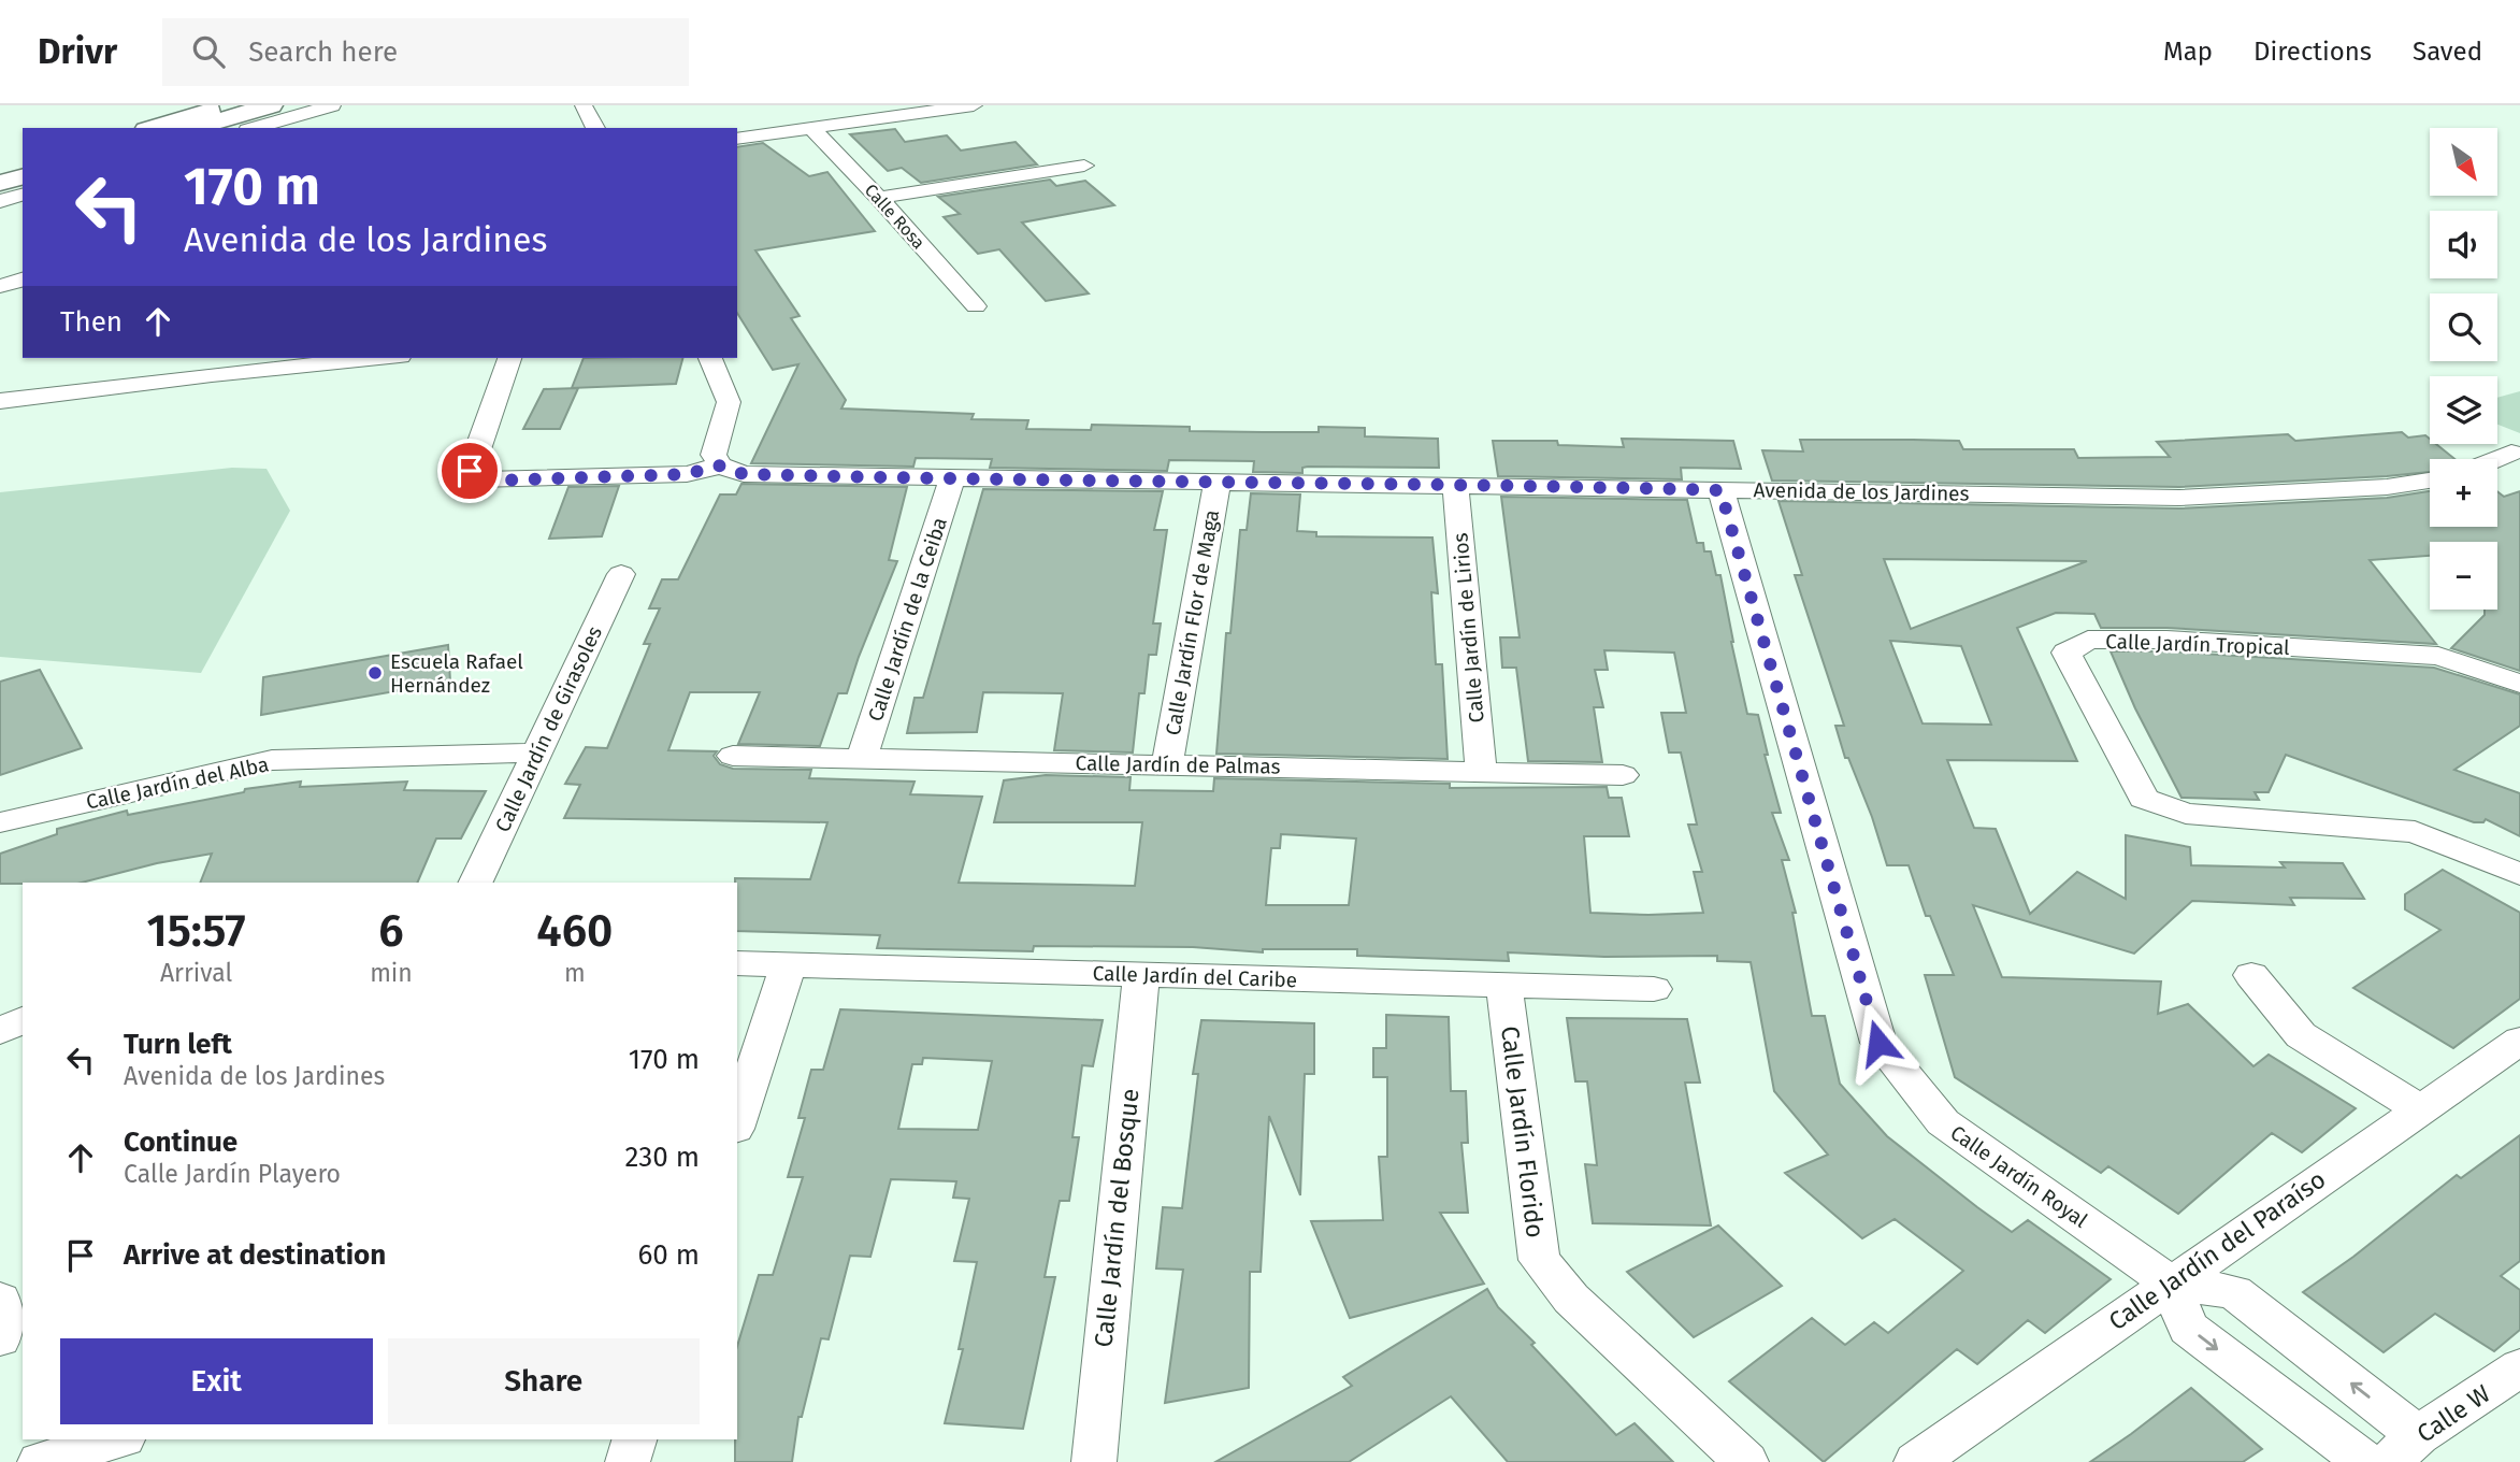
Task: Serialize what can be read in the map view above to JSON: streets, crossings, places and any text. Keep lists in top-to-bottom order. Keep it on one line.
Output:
{"streets":{"street":["Calle Rosa","Avenida de los Jardines","Calle Jardín de la Ceiba","Calle Jardín Flor de Maga","Calle Jardín de Lirios","Calle Jardín Tropical","Calle Jardín de Girasoles","Calle Jardín de Palmas","Calle Jardín del Alba","Calle Jardín del Caribe","Calle Jardín Florido","Calle Jardín Royal","Calle Jardín del Bosque","Calle Jardín del Paraíso","Calle W"]},"crossings":[["Avenida de los Jardines","Calle Jardín de la Ceiba"],["Avenida de los Jardines","Calle Jardín Flor de Maga"],["Avenida de los Jardines","Calle Jardín de Lirios"],["Avenida de los Jardines","Calle Jardín Royal"],["Calle Jardín de la Ceiba","Calle Jardín de Palmas"],["Calle Jardín Flor de Maga","Calle Jardín de Palmas"],["Calle Jardín de Lirios","Calle Jardín de Palmas"],["Calle Jardín de Girasoles","Calle Jardín del Alba"],["Calle Jardín del Caribe","Calle Jardín Florido"],["Calle Jardín del Caribe","Calle Jardín del Bosque"],["Calle Jardín Royal","Calle Jardín del Paraíso"],["Calle Jardín Royal","Calle W"]],"places":["Escuela Rafael Hernández"],"north":"bottom right","page":{"header":"Drivr","search":"Search here","nav":["Map","Directions","Saved"],"map_buttons":["+","−"],"turn":["170 m","Avenida de los Jardines"],"then":"Then","eta":["15:57","Arrival","6","min","460","m"],"list":[{"name":"Turn left","note":"Avenida de los Jardines","value":"170 m"},{"name":"Continue","note":"Calle Jardín Playero","value":"230 m"},{"name":"Arrive at destination","value":"60 m"}],"buttons":["Exit","Share"]}}
